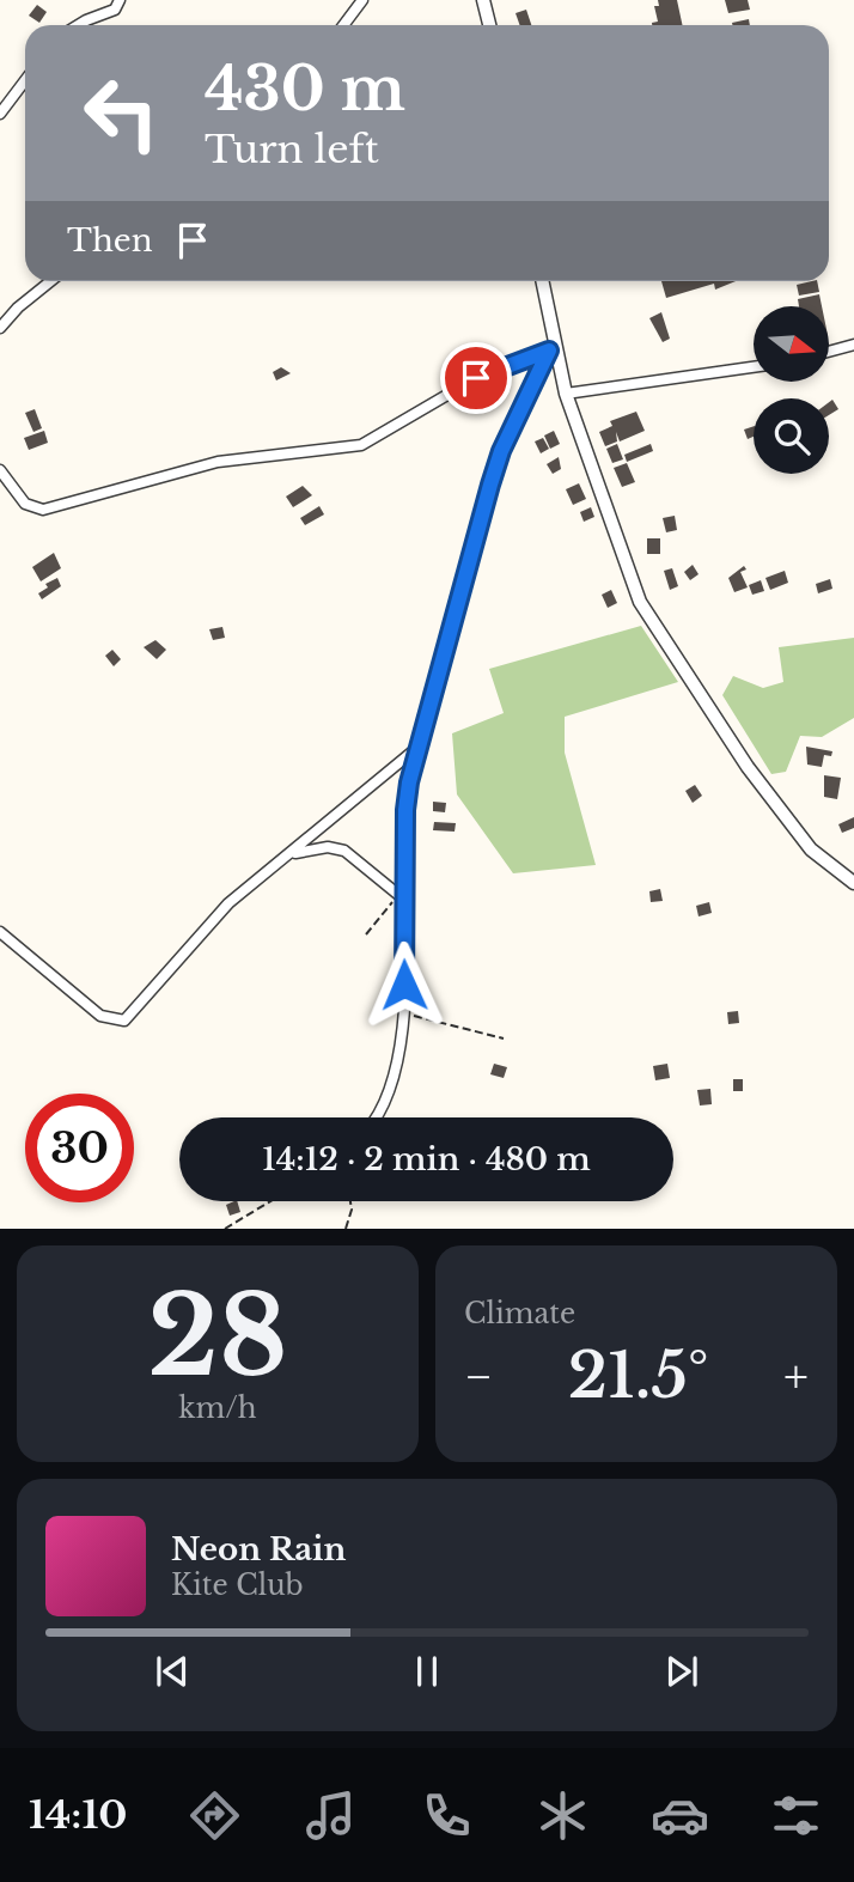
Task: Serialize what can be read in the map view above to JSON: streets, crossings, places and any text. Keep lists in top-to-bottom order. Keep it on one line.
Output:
{"north":"right","page":{"turn":["430 m","Turn left"],"then":"Then","limit":"30","trip":"14:12 · 2 min · 480 m","tile":[["28","km/h"],"Climate"],"heat":["−","21.5°","+"],"song":["Neon Rain","Kite Club"],"tabs":"14:10"}}
